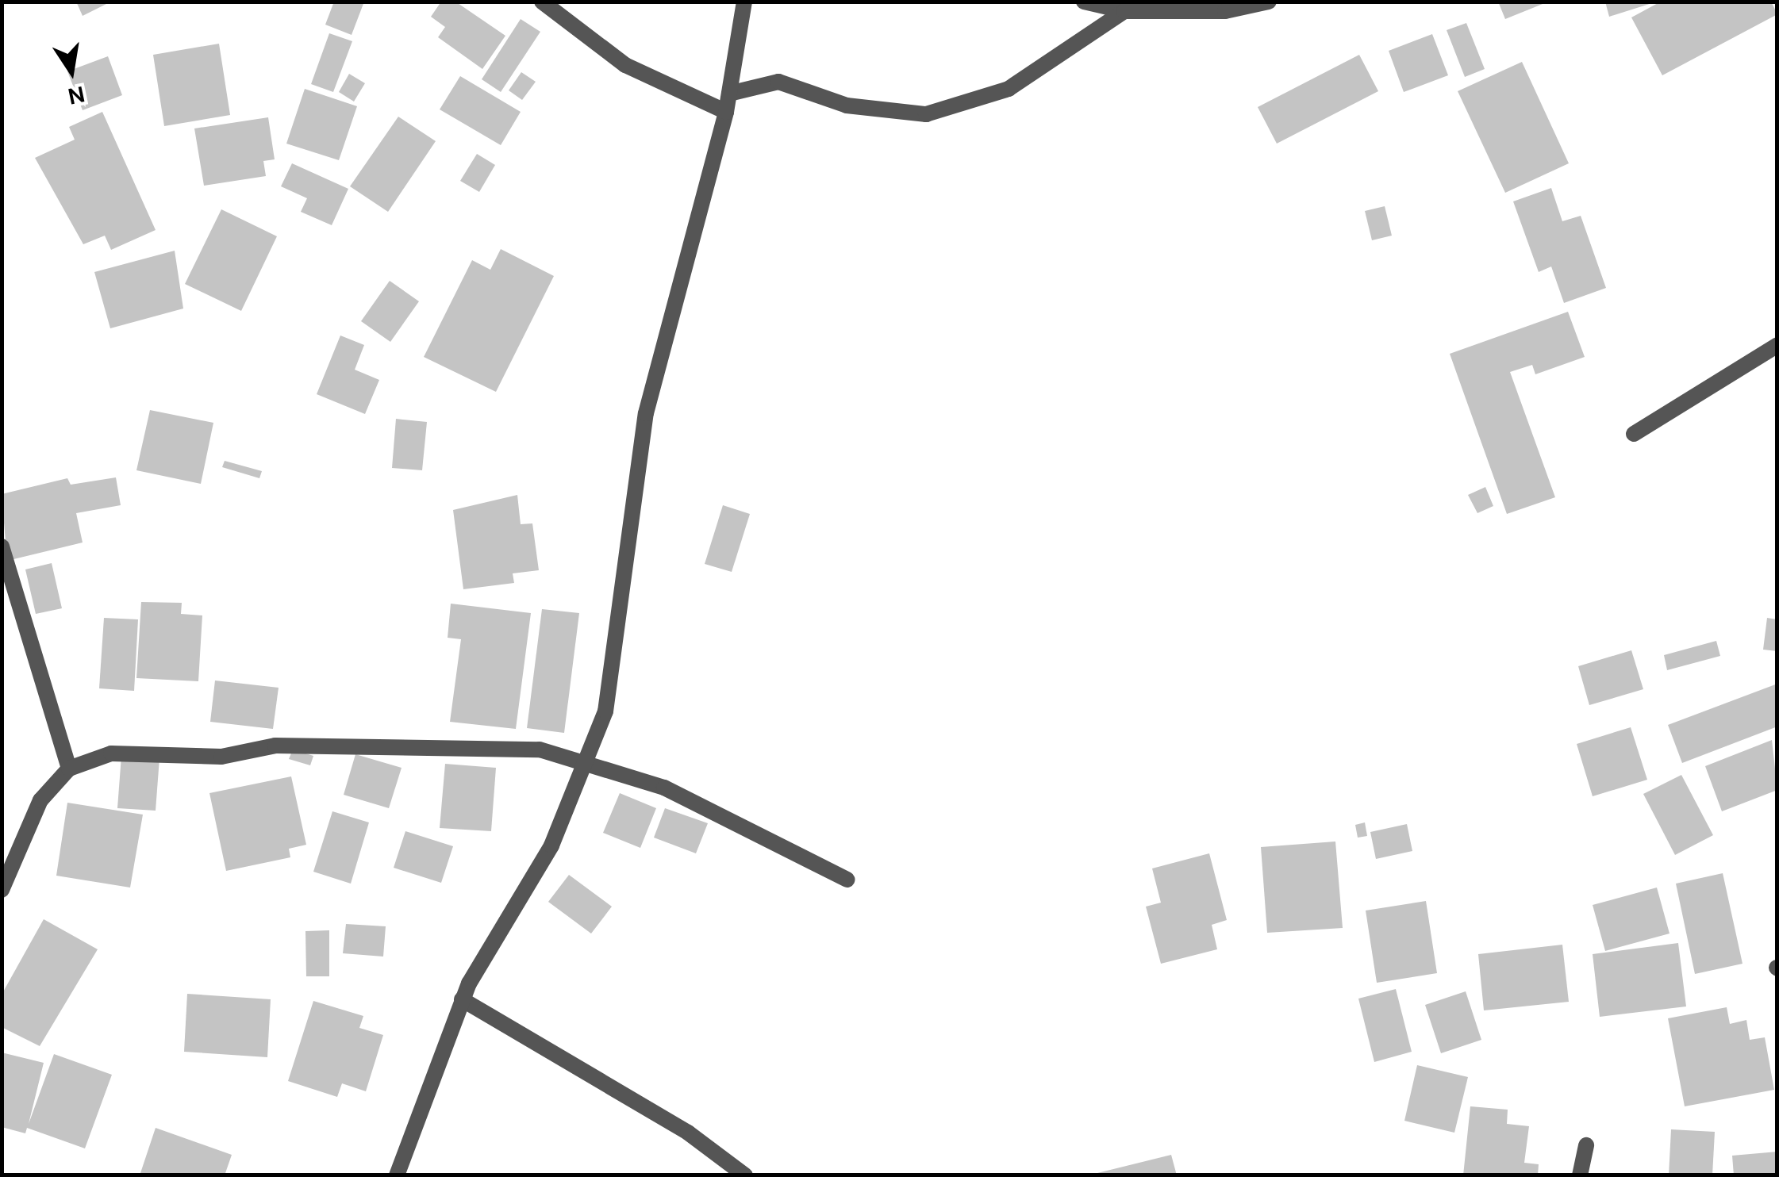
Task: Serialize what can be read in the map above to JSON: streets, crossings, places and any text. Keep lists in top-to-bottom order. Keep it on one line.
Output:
{"north":"bottom"}
